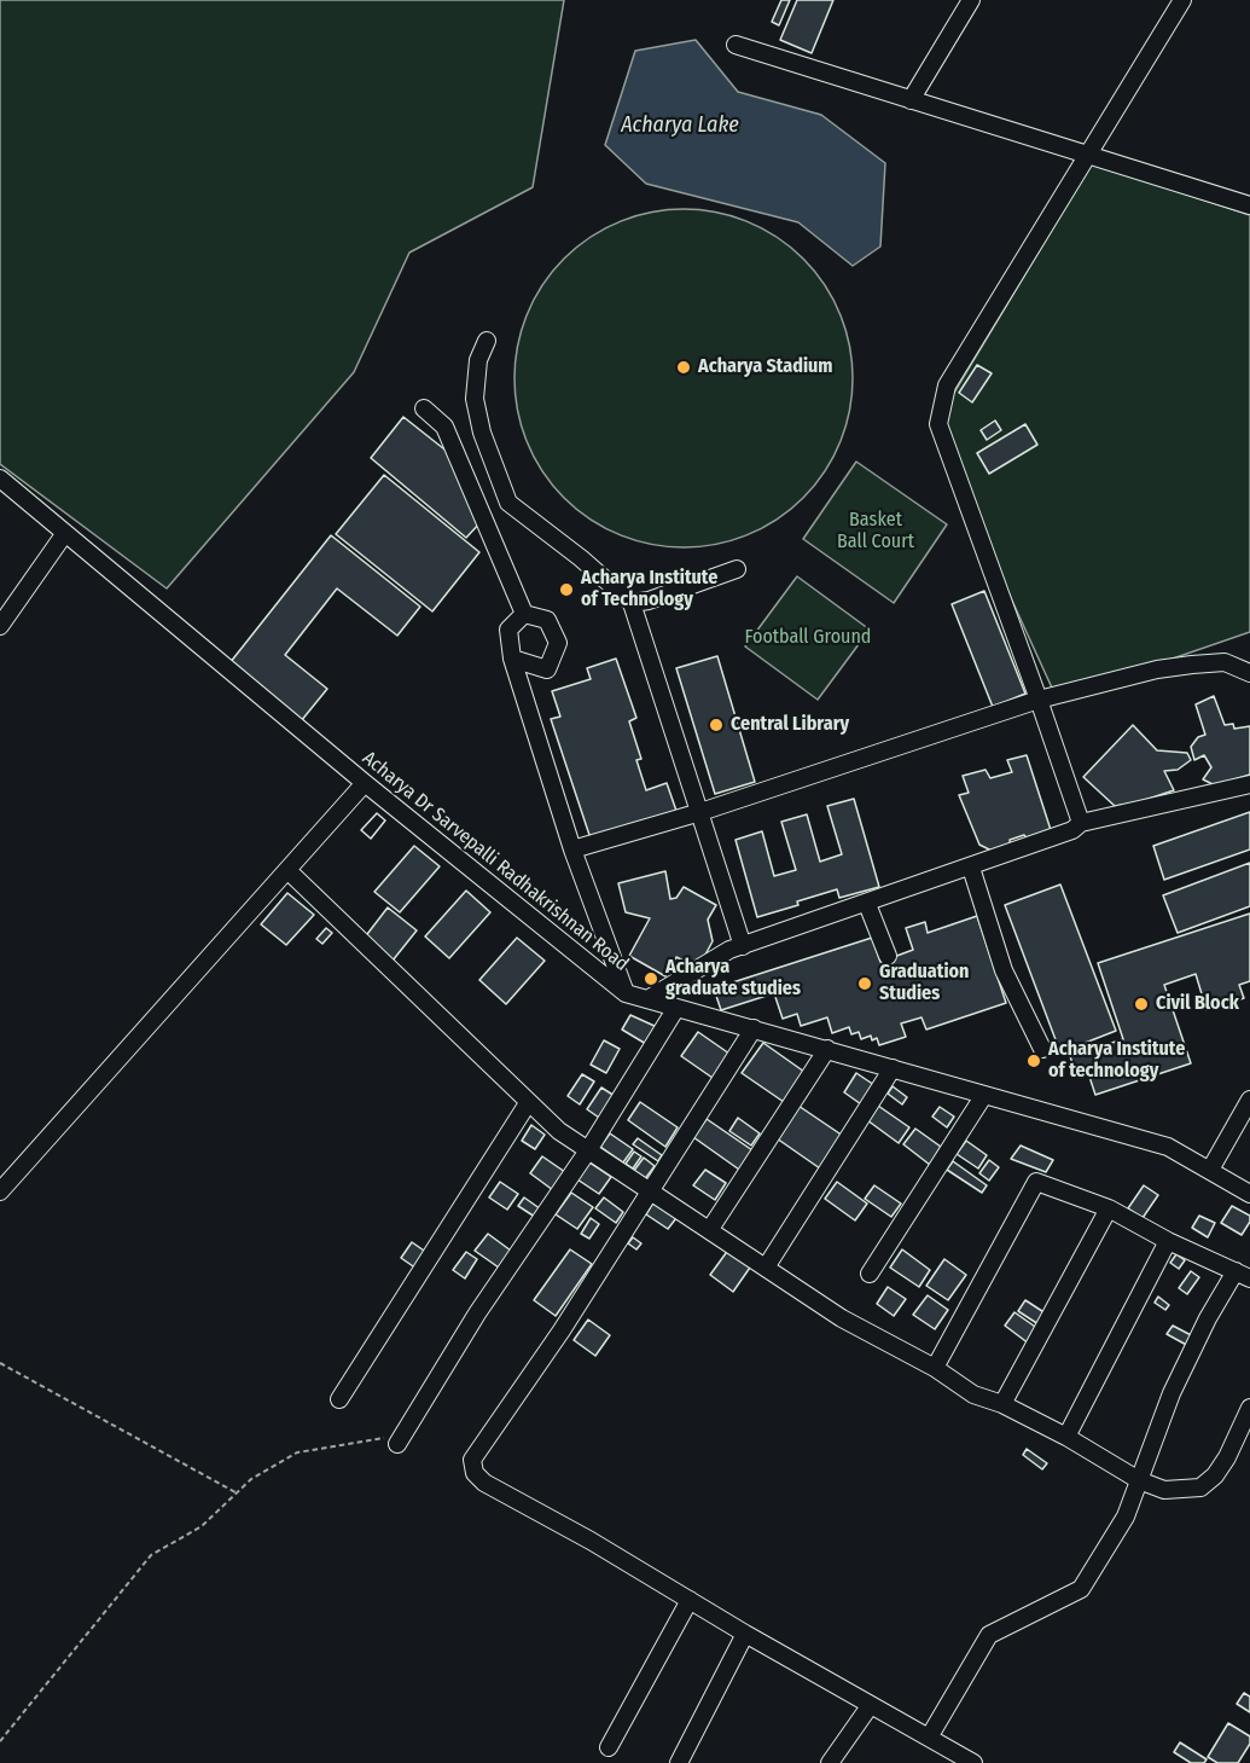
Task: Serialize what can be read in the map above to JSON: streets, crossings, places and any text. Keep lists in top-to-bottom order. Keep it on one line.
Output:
{"streets":{"street":["Acharya Dr Sarvepalli Radhakrishnan Road"]},"water":["Acharya Lake"],"parks":["Basket Ball Court","Football Ground"],"places":["Acharya Stadium","Acharya Institute of Technology","Central Library","Acharya graduate studies","Graduation Studies","Civil Block","Acharya Institute of technology"]}
